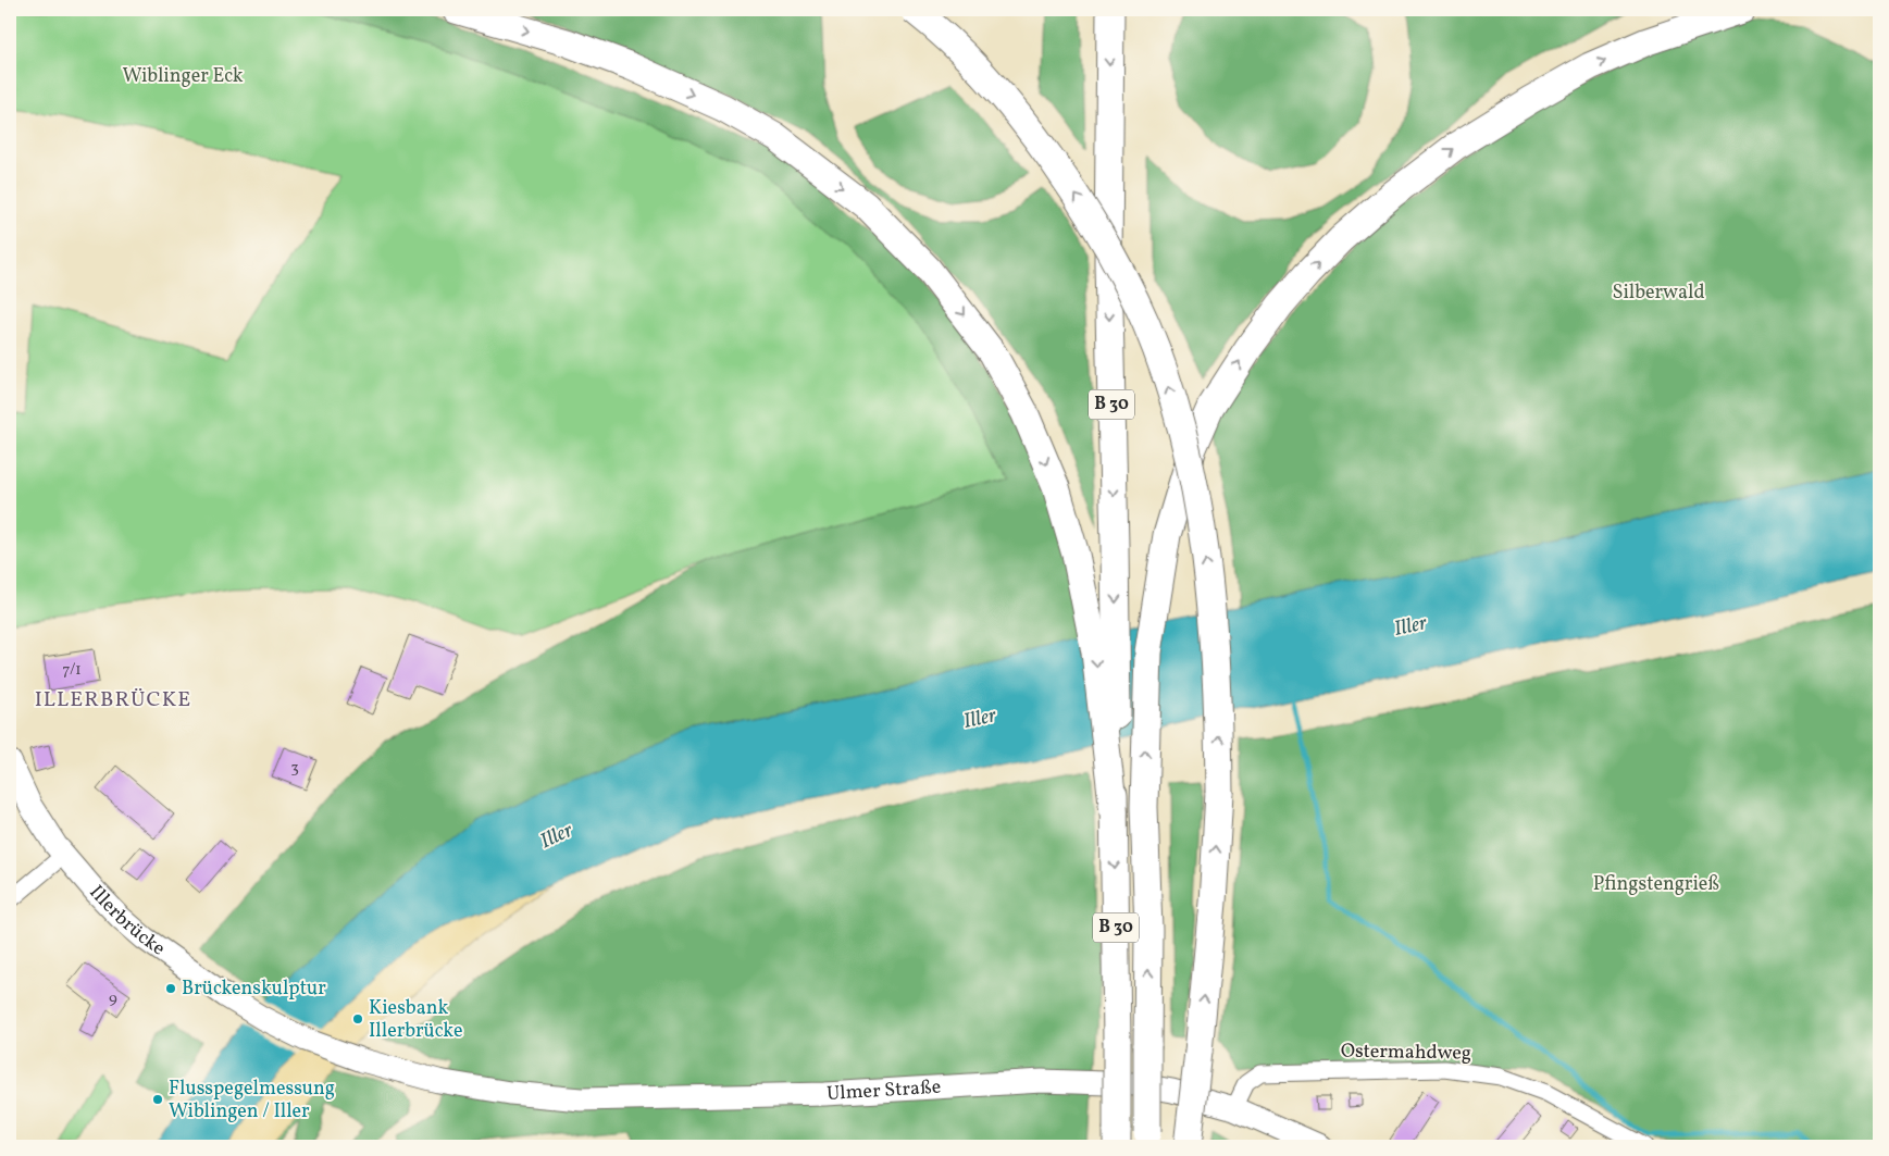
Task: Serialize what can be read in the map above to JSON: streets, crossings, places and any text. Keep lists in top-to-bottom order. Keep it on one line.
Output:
{"streets":{"highway":["B 30"],"main road":["Illerbrücke","Ulmer Straße"],"street":["Ostermahdweg"]},"crossings":[["Illerbrücke","Ulmer Straße"],["Ostermahdweg","Ulmer Straße"]],"districts":["ILLERBRÜCKE"],"water":["Iller"],"parks":["Wiblinger Eck","Silberwald","Pfingstengrieß"],"places":["Brückenskulptur","Kiesbank Illerbrücke","Flusspegelmessung Wiblingen / Iller"],"house_numbers":["7/1","3","9"]}
